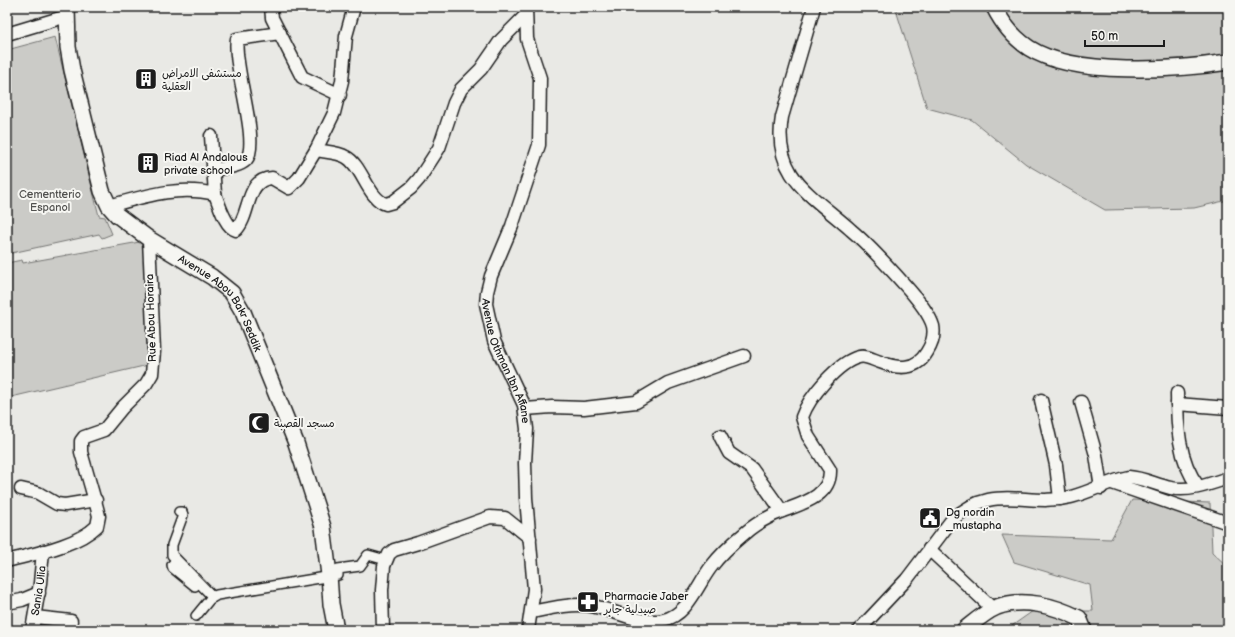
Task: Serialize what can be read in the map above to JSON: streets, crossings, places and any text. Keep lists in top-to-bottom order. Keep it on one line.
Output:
{"streets":{"street":["Avenue Abou Bakr Seddik","Rue Abou Horaira","Avenue Othman Ibn Affane","Sania Ulia"]},"crossings":[["Avenue Abou Bakr Seddik","Rue Abou Horaira"],["Rue Abou Horaira","Sania Ulia"]],"parks":["Cementterio Espanol"],"places":{"building":["مستشفى الامراض العقلية","Riad Al Andalous private school"],"mosque":["مسجد القصبة"],"public building":["Dg nordin _mustapha"],"pharmacy":["Pharmacie Jaber صيدلية جابر"]},"scale_bar":"50 m"}
